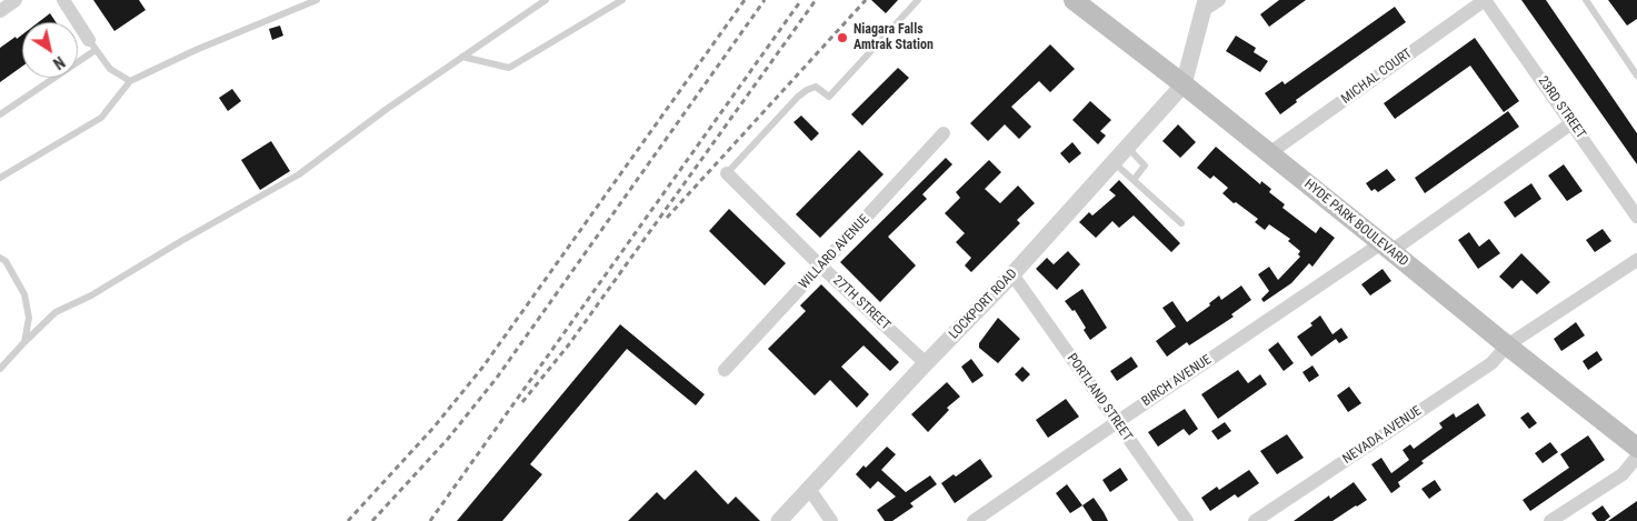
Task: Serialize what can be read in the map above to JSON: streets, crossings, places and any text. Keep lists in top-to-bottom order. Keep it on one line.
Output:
{"streets":{"main road":["HYDE PARK BOULEVARD"],"street":["MICHAL COURT","23RD STREET","WILLARD AVENUE","27TH STREET","LOCKPORT ROAD","BIRCH AVENUE","PORTLAND STREET","NEVADA AVENUE"]},"crossings":[["MICHAL COURT","23RD STREET"],["MICHAL COURT","HYDE PARK BOULEVARD"],["23RD STREET","BIRCH AVENUE"],["HYDE PARK BOULEVARD","LOCKPORT ROAD"],["HYDE PARK BOULEVARD","BIRCH AVENUE"],["HYDE PARK BOULEVARD","NEVADA AVENUE"],["WILLARD AVENUE","27TH STREET"],["27TH STREET","LOCKPORT ROAD"],["LOCKPORT ROAD","PORTLAND STREET"],["BIRCH AVENUE","PORTLAND STREET"]],"places":["Niagara Falls Amtrak Station"],"north":"bottom right"}
